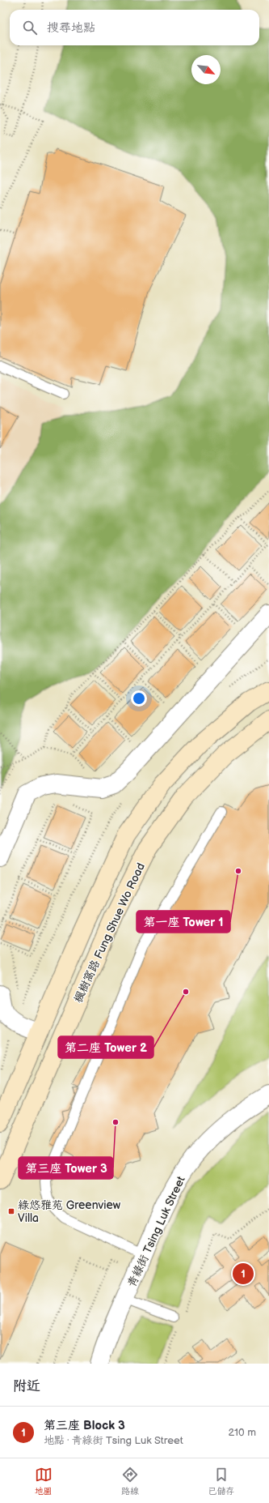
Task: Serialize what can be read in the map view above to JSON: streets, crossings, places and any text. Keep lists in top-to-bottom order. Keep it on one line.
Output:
{"streets":{"main road":["楓樹窩路 Fung Shue Wo Road"],"street":["青綠街 Tsing Luk Street"]},"places":{"other":["第一座 Tower 1","第二座 Tower 2","第三座 Tower 3"],"transit":["綠悠雅苑 Greenview Villa"]},"north":"bottom right","page":{"search":"搜尋地點","pins":"1","heading":"附近","list":[{"mark":"1","name":"第三座 Block 3","note":"地點 · 青綠街 Tsing Luk Street","value":"210 m"}],"nav":["地圖","路線","已儲存"]}}
